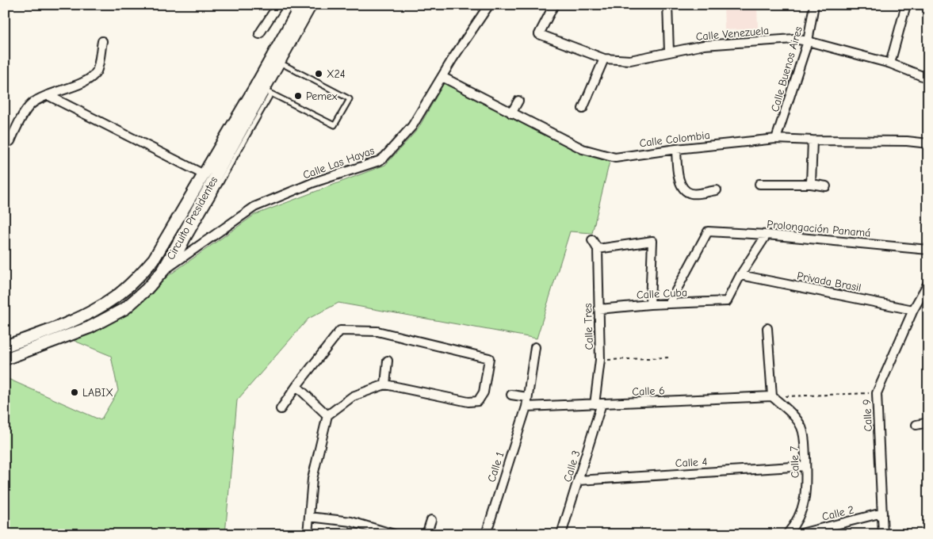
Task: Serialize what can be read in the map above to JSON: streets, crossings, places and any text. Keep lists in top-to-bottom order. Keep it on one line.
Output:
{"streets":{"main road":["Circuito Presidentes"],"street":["Calle Venezuela","Calle Buenos Aires","Calle Colombia","Calle Las Hayas","Prolongación Panamá","Privada Brasil","Calle Cuba","Calle Tres","Calle 6","Calle 9","Calle 4","Calle 7","Calle 3","Calle 1","Calle 2"]},"crossings":[["Calle Venezuela","Calle Buenos Aires"],["Calle Buenos Aires","Calle Colombia"],["Calle Colombia","Calle Las Hayas"],["Calle Las Hayas","Circuito Presidentes"],["Prolongación Panamá","Calle Cuba"],["Privada Brasil","Calle Cuba"],["Privada Brasil","Calle 9"],["Calle Cuba","Calle Tres"],["Calle Tres","Calle 6"],["Calle Tres","Calle 3"],["Calle 6","Calle 7"],["Calle 6","Calle 3"],["Calle 6","Calle 1"],["Calle 9","Calle 2"],["Calle 4","Calle 7"],["Calle 4","Calle 3"]],"places":["X24","Pemex","LABIX"]}
